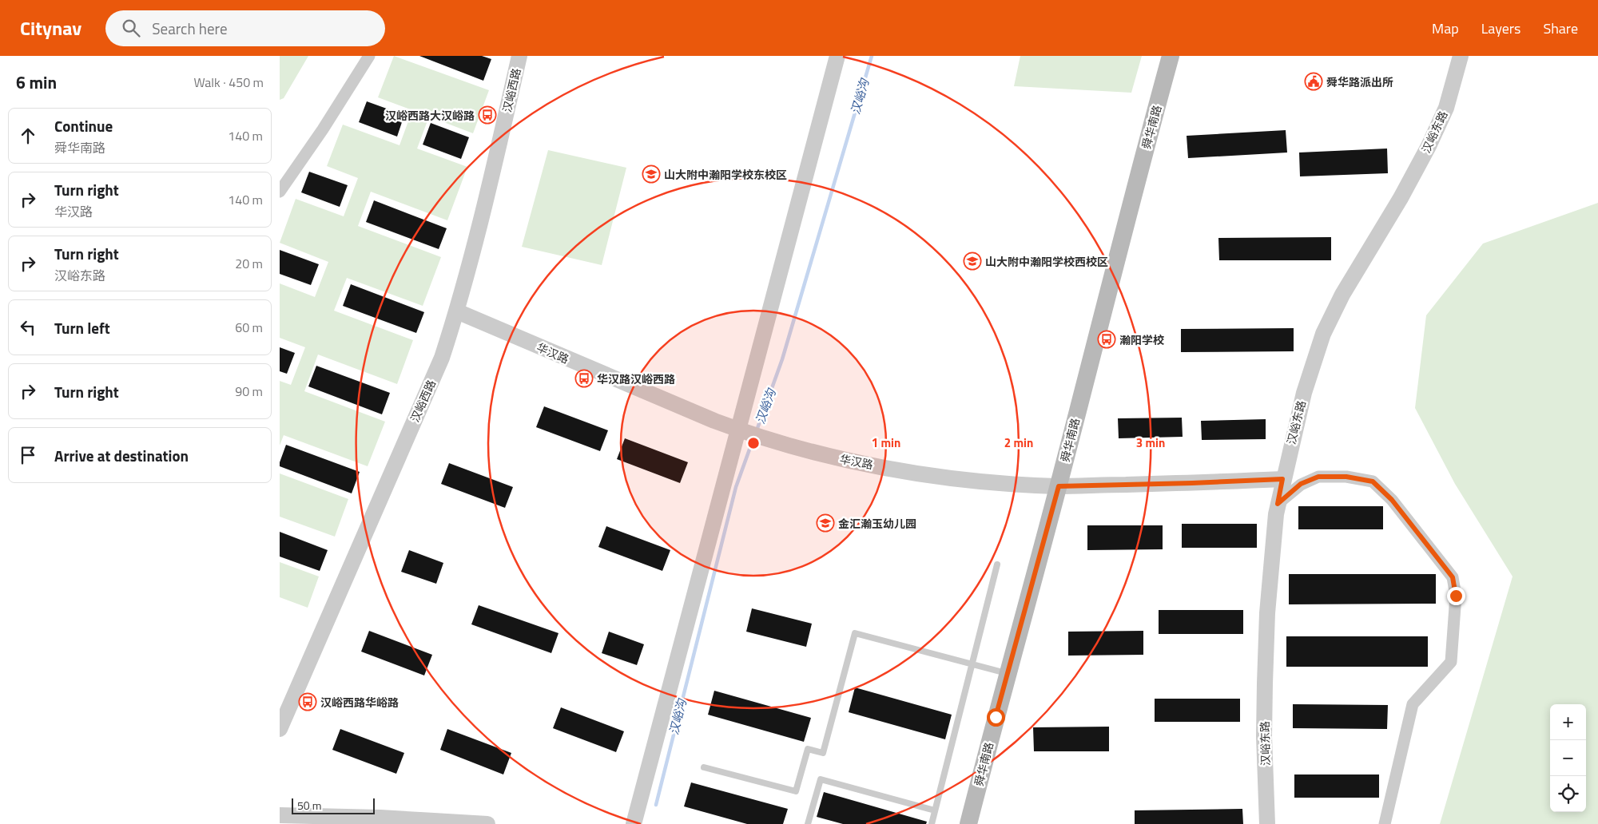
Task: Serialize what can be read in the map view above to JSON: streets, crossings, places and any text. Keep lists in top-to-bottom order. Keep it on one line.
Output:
{"streets":{"main road":["舜华南路"],"street":["汉峪西路","汉峪东路","华汉路"]},"crossings":[["汉峪西路","华汉路"],["舜华南路","华汉路"],["汉峪东路","华汉路"]],"water":["汉峪沟"],"places":{"public building":["舜华路派出所"],"bus stop":["汉峪西路大汉峪路","瀚阳学校","华汉路汉峪西路","汉峪西路华峪路"],"school or university":["山大附中瀚阳学校东校区","山大附中瀚阳学校西校区","金汇瀚玉幼儿园"]},"scale_bar":"50 m","page":{"header":"Citynav","search":"Search here","nav":["Map","Layers","Share"],"heading":["6 min","Walk · 450 m"],"list":[["Continue","舜华南路","140 m"],["Turn right","华汉路","140 m"],["Turn right","汉峪东路","20 m"],["Turn left","60 m"],["Turn right","90 m"],"Arrive at destination"],"map_buttons":["+","−"],"scale":"50 m"},"rings":["1 min","2 min","3 min"]}
